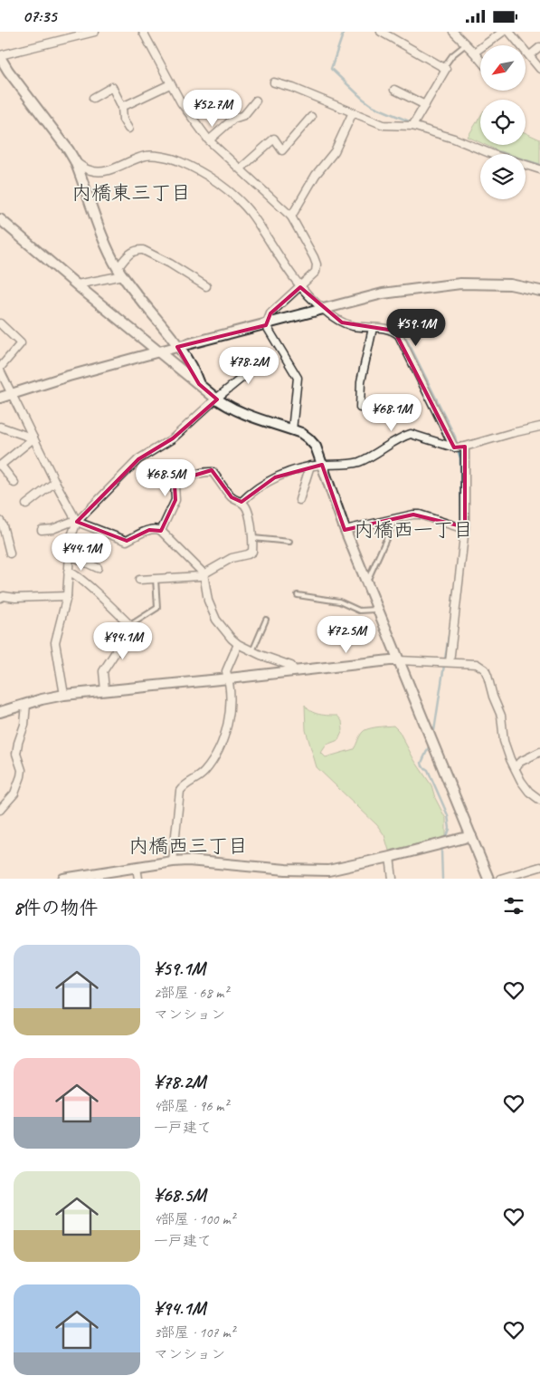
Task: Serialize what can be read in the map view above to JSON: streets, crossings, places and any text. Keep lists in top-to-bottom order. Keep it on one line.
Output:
{"districts":["内橋東三丁目","内橋西一丁目","内橋西三丁目"],"north":"bottom left","page":{"status":"07:35","price":["¥52.7M","¥59.1M","¥78.2M","¥68.1M","¥68.5M","¥44.1M","¥72.5M","¥94.1M"],"heading":"8件の物件","list":[{"name":"¥59.1M","note":"2部屋 · 68 m² · マンション"},{"name":"¥78.2M","note":"4部屋 · 96 m² · 一戸建て"},{"name":"¥68.5M","note":"4部屋 · 100 m² · 一戸建て"},{"name":"¥94.1M","note":"3部屋 · 107 m² · マンション"}]}}
